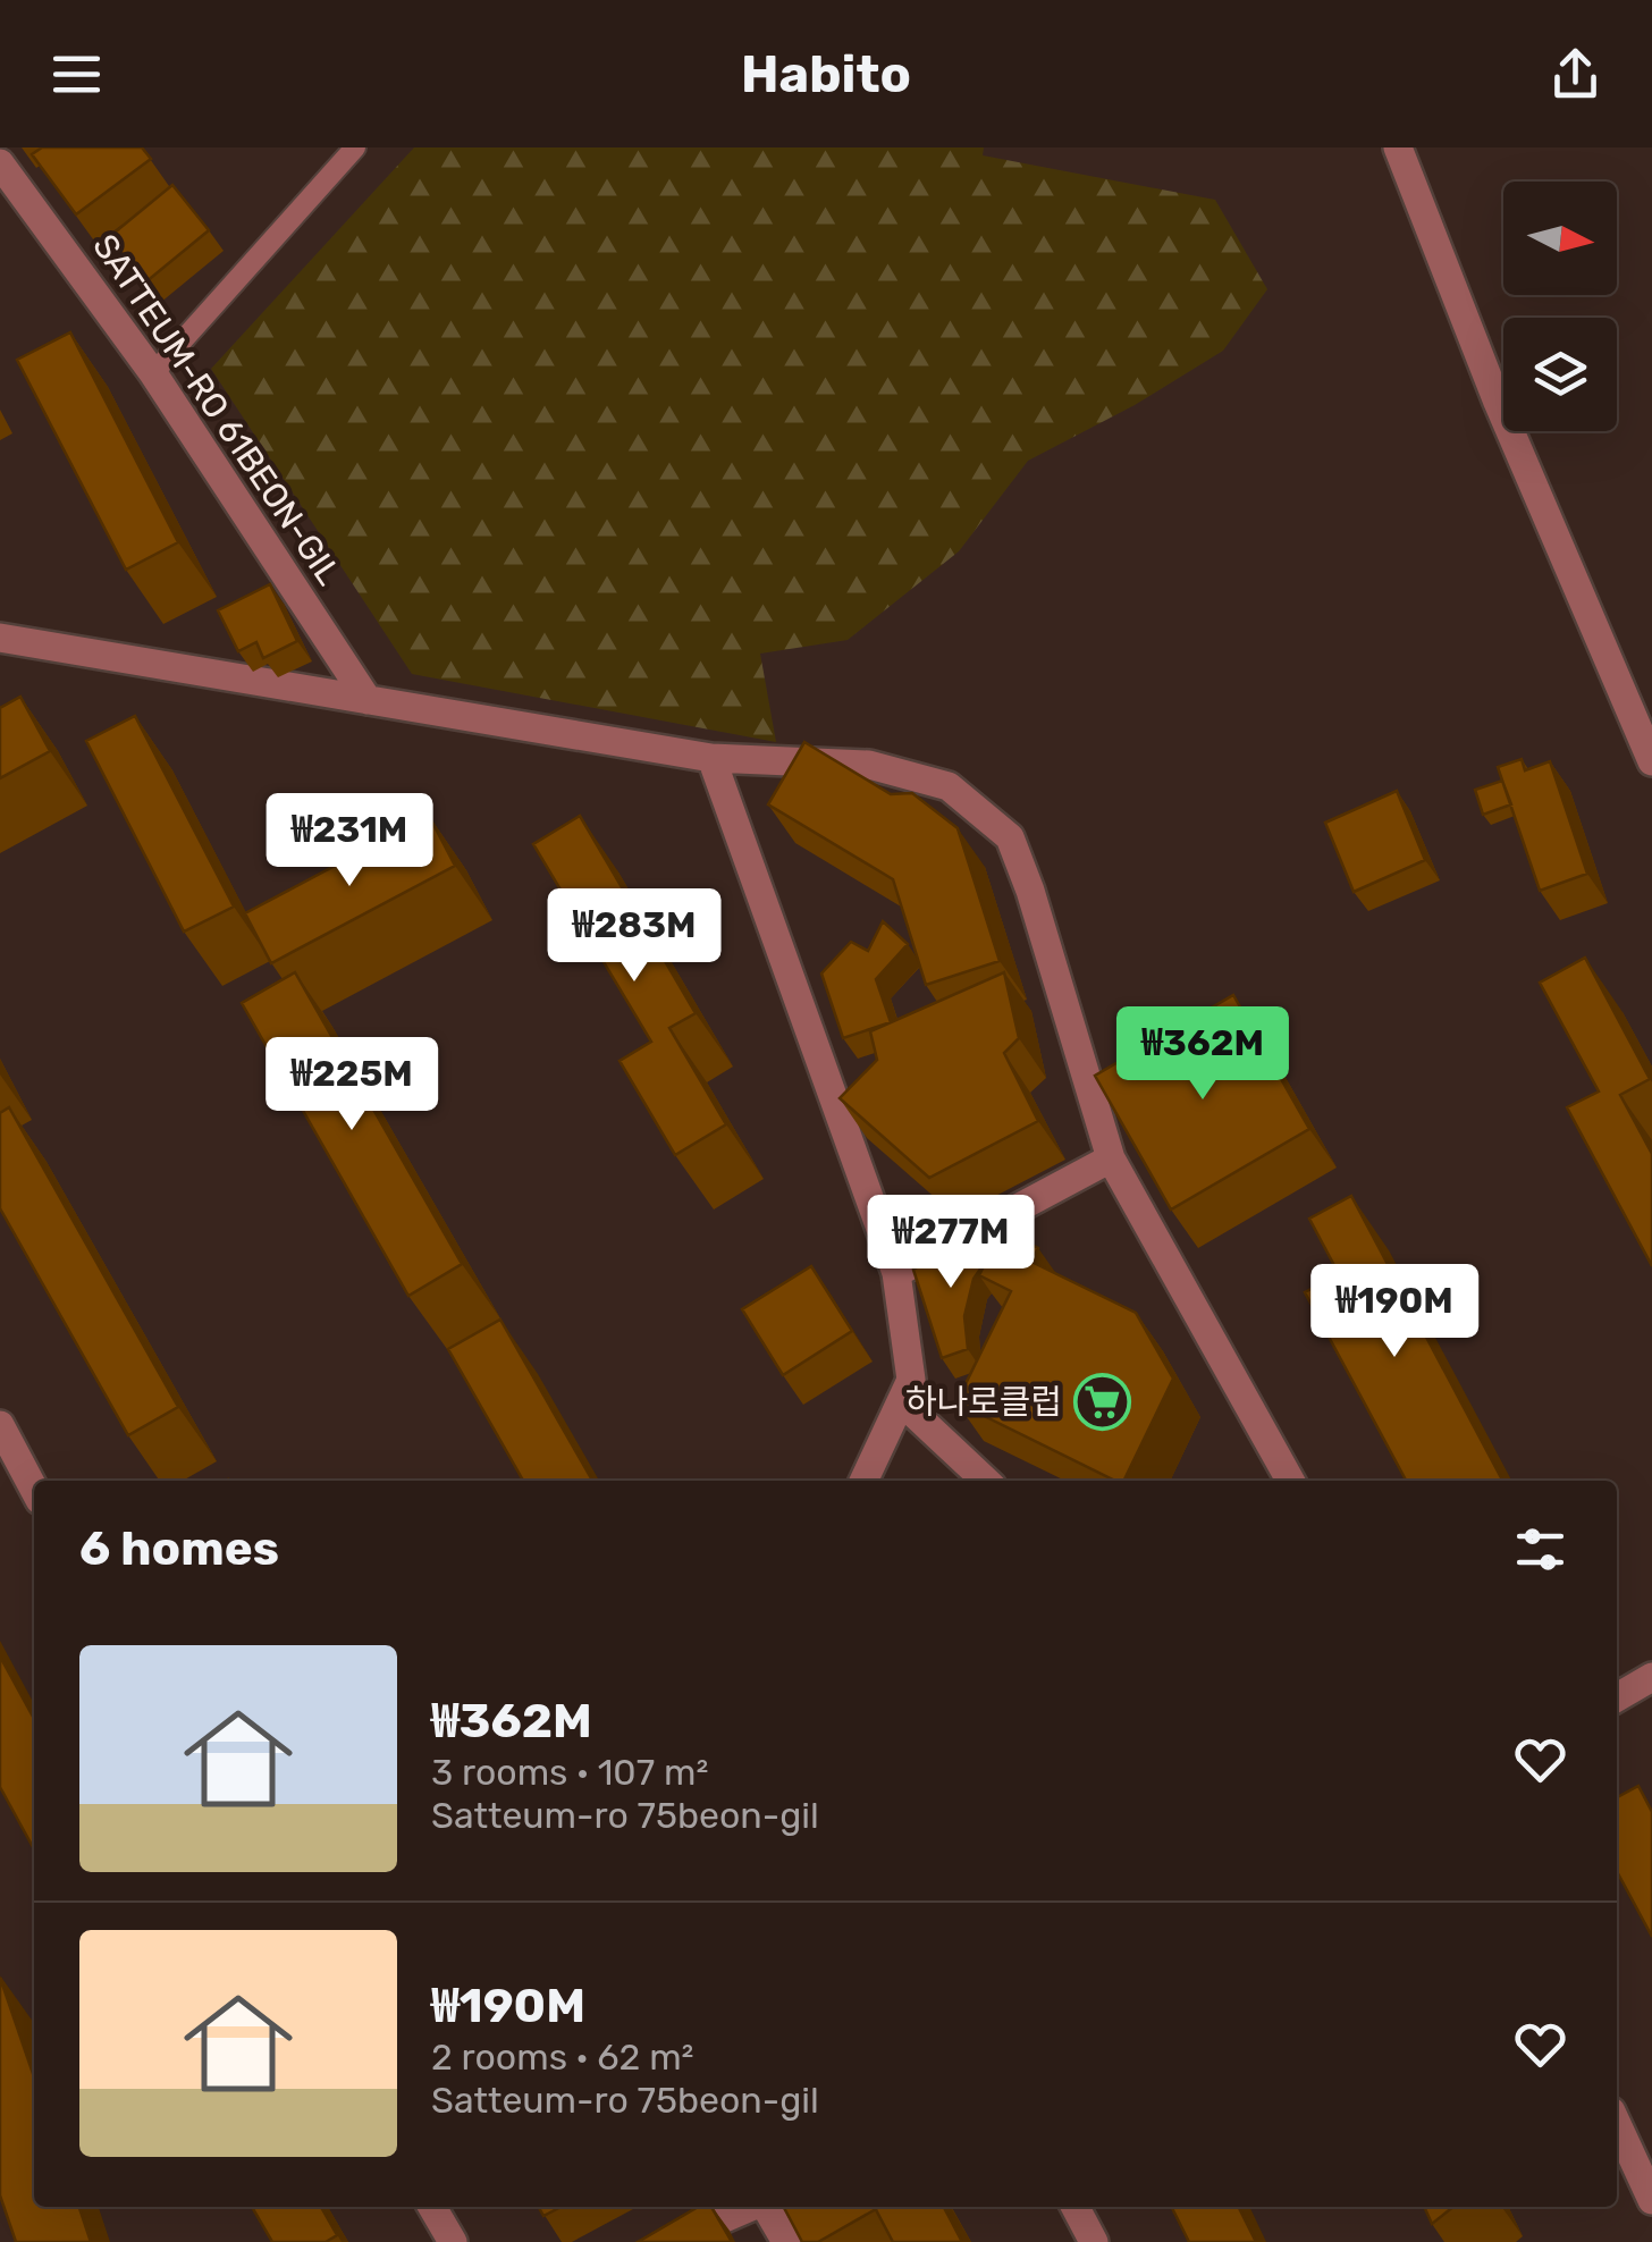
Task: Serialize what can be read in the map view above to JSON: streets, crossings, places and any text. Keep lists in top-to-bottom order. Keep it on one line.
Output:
{"streets":{"street":["SATTEUM-RO 61BEON-GIL"]},"places":{"supermarket":["하나로클럽"]},"north":"right","page":{"header":"Habito","price":["₩231M","₩283M","₩362M","₩225M","₩277M","₩190M"],"heading":"6 homes","list":[{"name":"₩362M","note":"3 rooms · 107 m² · Satteum-ro 75beon-gil"},{"name":"₩190M","note":"2 rooms · 62 m² · Satteum-ro 75beon-gil"}]}}
